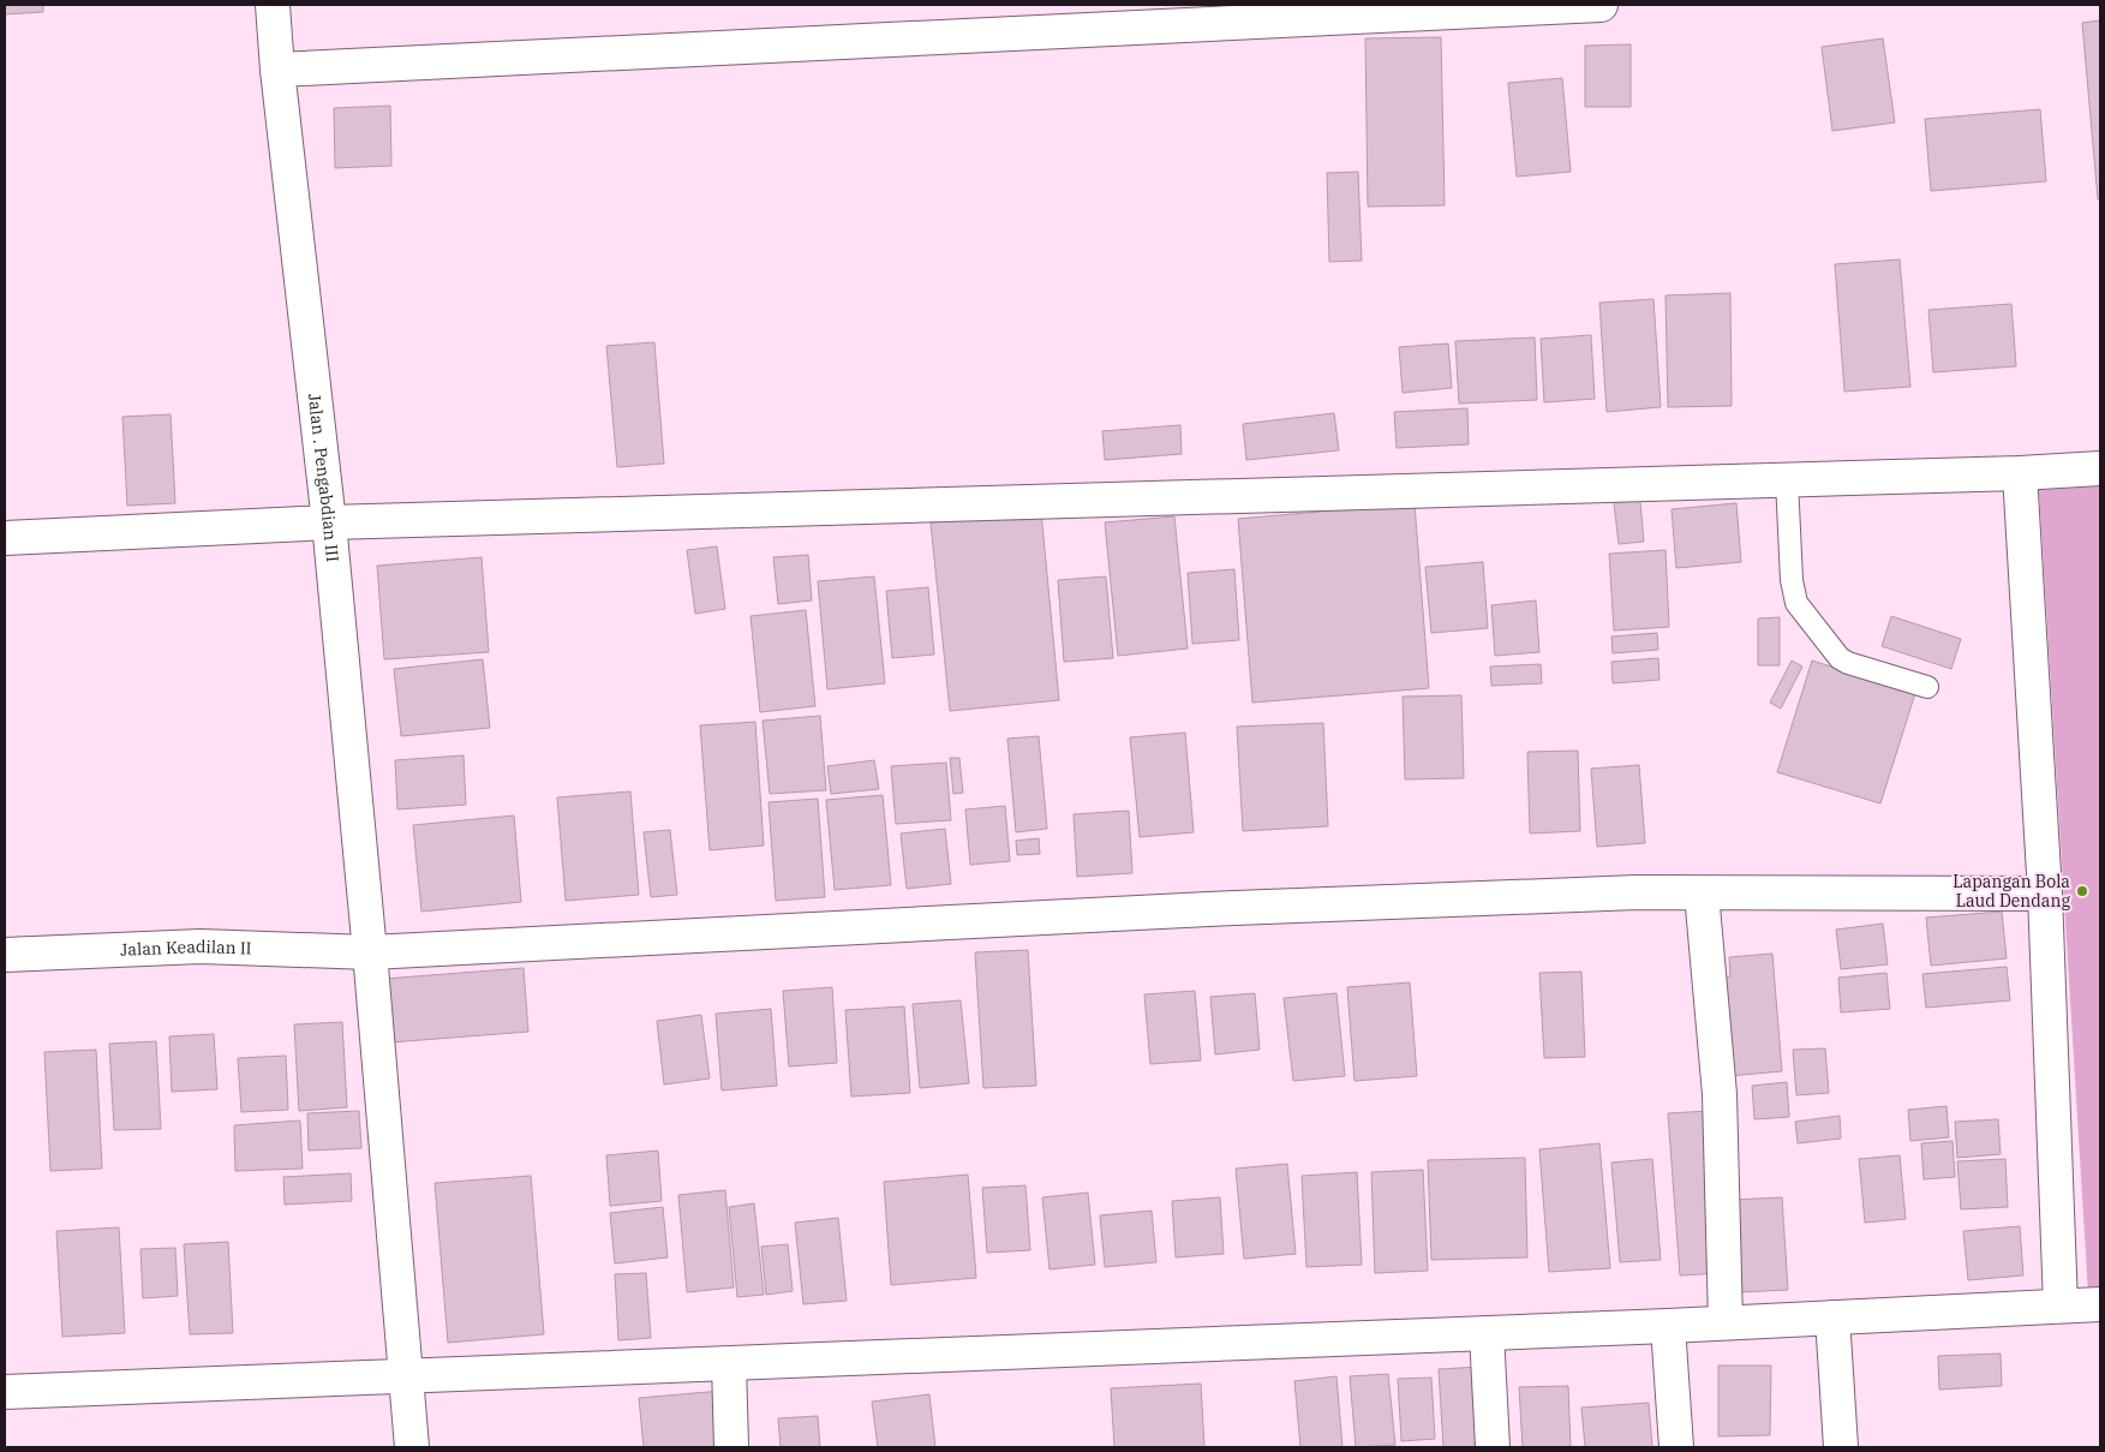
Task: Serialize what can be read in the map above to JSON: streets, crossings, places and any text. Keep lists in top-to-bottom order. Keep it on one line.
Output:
{"streets":{"street":["Jalan . Pengabdian III","Jalan Keadilan II"]},"crossings":[["Jalan . Pengabdian III","Jalan Keadilan II"]],"places":["Lapangan Bola Laud Dendang"]}
